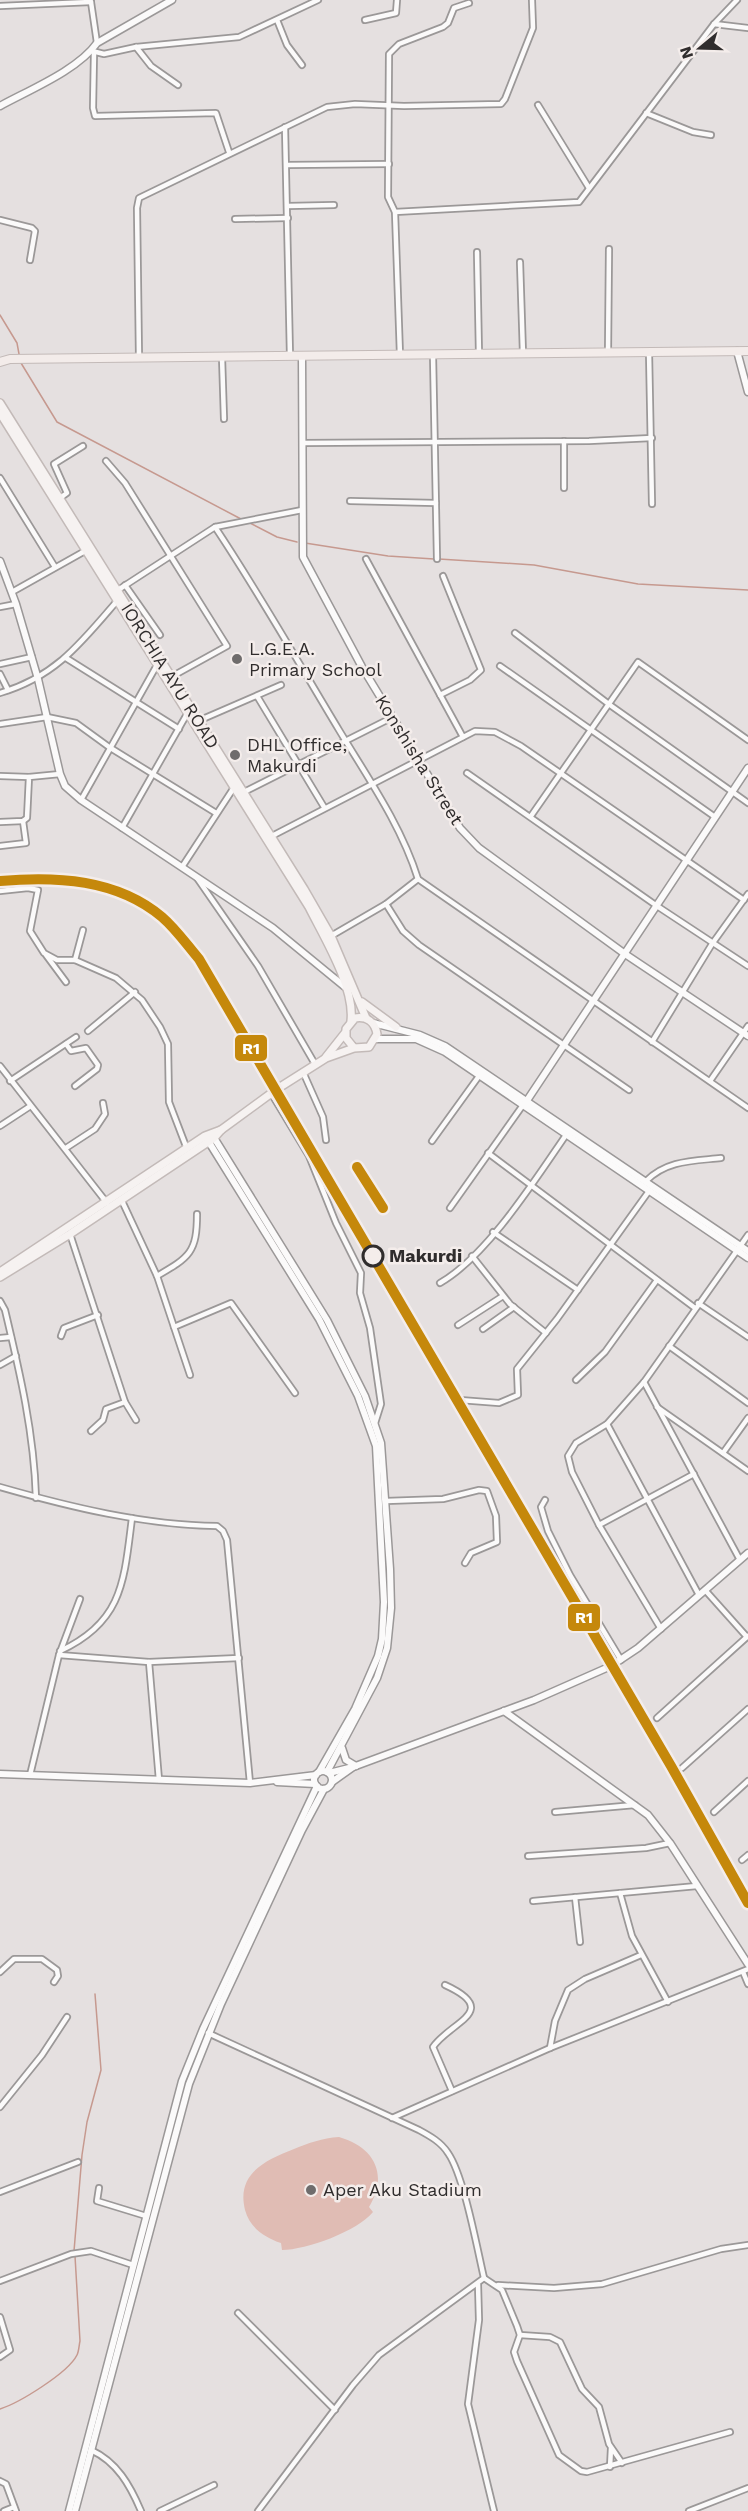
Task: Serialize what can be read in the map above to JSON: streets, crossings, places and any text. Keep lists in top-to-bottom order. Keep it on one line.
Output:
{"streets":{"main road":["IORCHIA AYU ROAD"],"street":["Konshisha Street"]},"places":["L.G.E.A. Primary School","DHL Office, Makurdi","Makurdi","Aper Aku Stadium"],"lines":["transit line R1"],"north":"left"}
